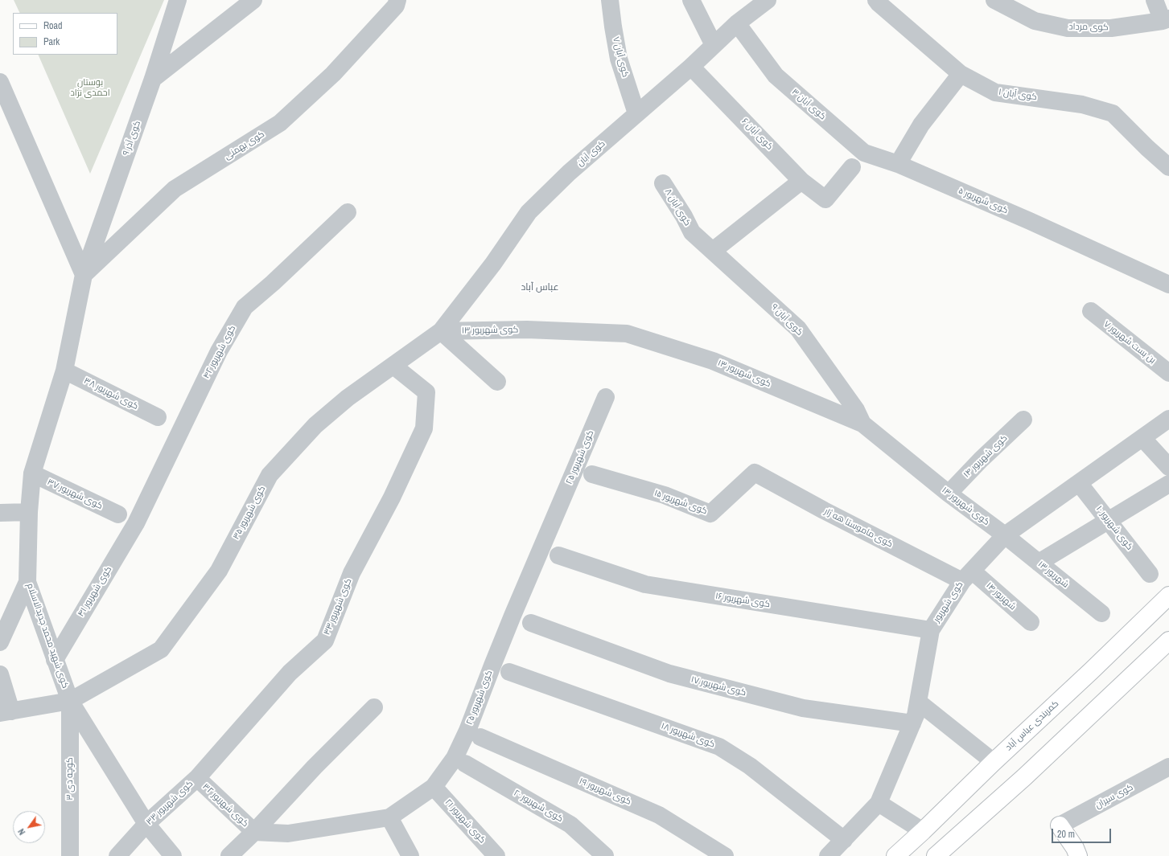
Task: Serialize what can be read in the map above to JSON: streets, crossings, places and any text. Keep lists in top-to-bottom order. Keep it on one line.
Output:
{"streets":{"main road":["کمربندی عباس آباد"],"street":["کوی مرداد","کوی آبان ۷","کوی آبان ۱","کوی آبان ۳","کوی آبان ۶","کوی آذر ۹","کوی بهمنی","کوی آبان","کوی شهریور ۵","کوی آبان ۸","کوی آبان ۹","کوی شهریور ۱۳","بن بست شهریور ۷","کوی شهریور ۴۲","کوی شهریور ۳۸","کوی شهریور ۱۴","کوی شهریور ۲۵","کوی شهریور ۳۷","کوی شهریور ۱۵","کوی شهریور ۳۵","کوی ماموستا هه ژار","کوی شهریور ۱۰","شهریور ۱۳","کوی شهریور ۴۱","شهریور ۱۴","کوی شهریور ۱۶","کوی شهریور","کوی شهریور ۳۳","کوی شهید محمد جدیدالاسلام","کوی شهریور ۱۷","کوی شهریور ۱۸","کوچه دی ۳","کوی شهریور ۱۹","کوی سیران","کوی شهریور ۳۲","کوی شهریور ۲۰","کوی شهریور ۲۱"]},"crossings":[["کوی آبان ۷","کوی آبان"],["کوی آبان ۳","کوی آبان"],["کوی آبان ۳","کوی شهریور ۵"],["کوی آبان ۶","کوی آبان"],["کوی آذر ۹","کوی بهمنی"],["کوی آذر ۹","کوی شهید محمد جدیدالاسلام"],["کوی بهمنی","کوی شهید محمد جدیدالاسلام"],["کوی آبان","کوی شهریور ۱۳"],["کوی آبان","کوی شهریور ۳۵"],["کوی آبان ۸","کوی آبان ۹"],["کوی آبان ۹","کوی شهریور ۱۳"],["کوی شهریور ۱۳","کوی شهریور ۱۴"],["کوی شهریور ۱۳","کوی شهریور ۳۵"],["کوی شهریور ۱۳","شهریور ۱۳"],["کوی شهریور ۱۳","کوی شهریور"],["کوی شهریور ۴۲","کوی شهریور ۴۱"],["کوی شهریور ۳۸","کوی شهید محمد جدیدالاسلام"],["کوی شهریور ۲۵","کوی شهریور ۳۲"],["کوی شهریور ۲۵","کوی شهریور ۲۱"],["کوی شهریور ۳۷","کوی شهید محمد جدیدالاسلام"],["کوی شهریور ۱۵","کوی ماموستا هه ژار"],["کوی شهریور ۳۵","کوی شهریور ۳۳"],["کوی شهریور ۳۵","کوی شهید محمد جدیدالاسلام"],["کوی شهریور ۳۵","کوچه دی ۳"],["کوی ماموستا هه ژار","شهریور ۱۴"],["کوی ماموستا هه ژار","کوی شهریور"],["کوی شهریور ۱۰","کوی شهریور"],["شهریور ۱۳","کوی شهریور"],["کوی شهریور ۴۱","کوی شهید محمد جدیدالاسلام"],["شهریور ۱۴","کوی شهریور"],["کوی شهریور ۱۶","کوی شهریور"],["کوی شهریور","کوی شهریور ۱۷"],["کوی شهریور","کوی شهریور ۱۸"],["کوی شهریور ۳۳","کوی شهید محمد جدیدالاسلام"],["کوی شهریور ۳۳","کوی شهریور ۳۲"],["کوی شهید محمد جدیدالاسلام","کوچه دی ۳"]],"districts":["عباس آباد"],"parks":["بوستان احمدی نژاد"],"legend":["Road","Park"],"scale_bar":"20 m","north":"bottom left"}
